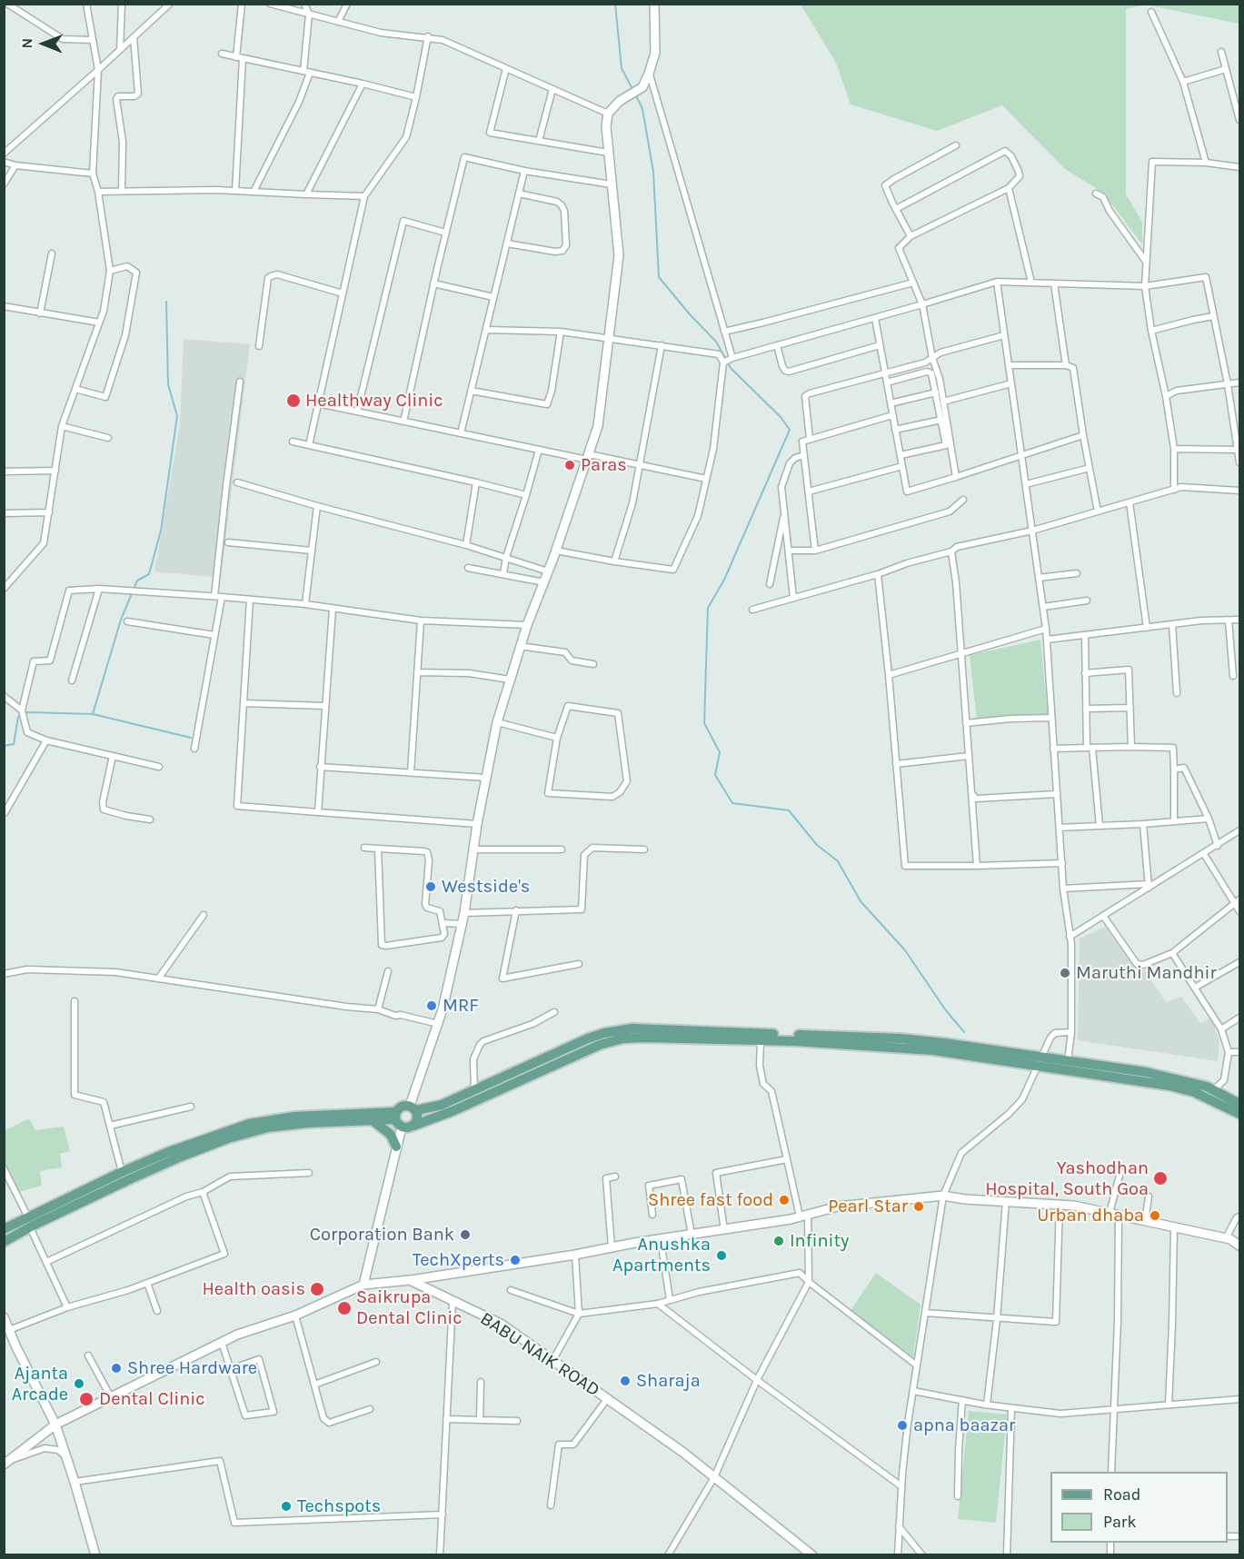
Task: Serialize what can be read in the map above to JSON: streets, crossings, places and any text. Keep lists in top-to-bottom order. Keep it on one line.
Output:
{"streets":{"main road":["BABU NAIK ROAD"]},"places":["Healthway Clinic","Paras","Westside's","Maruthi Mandhir","MRF","Yashodhan Hospital, South Goa","Shree fast food","Pearl Star","Urban dhaba","Corporation Bank","Infinity","Anushka Apartments","TechXperts","Health oasis","Saikrupa Dental Clinic","Shree Hardware","Sharaja","Ajanta Arcade","Dental Clinic","apna baazar","Techspots"],"legend":["Road","Park"],"north":"left"}
